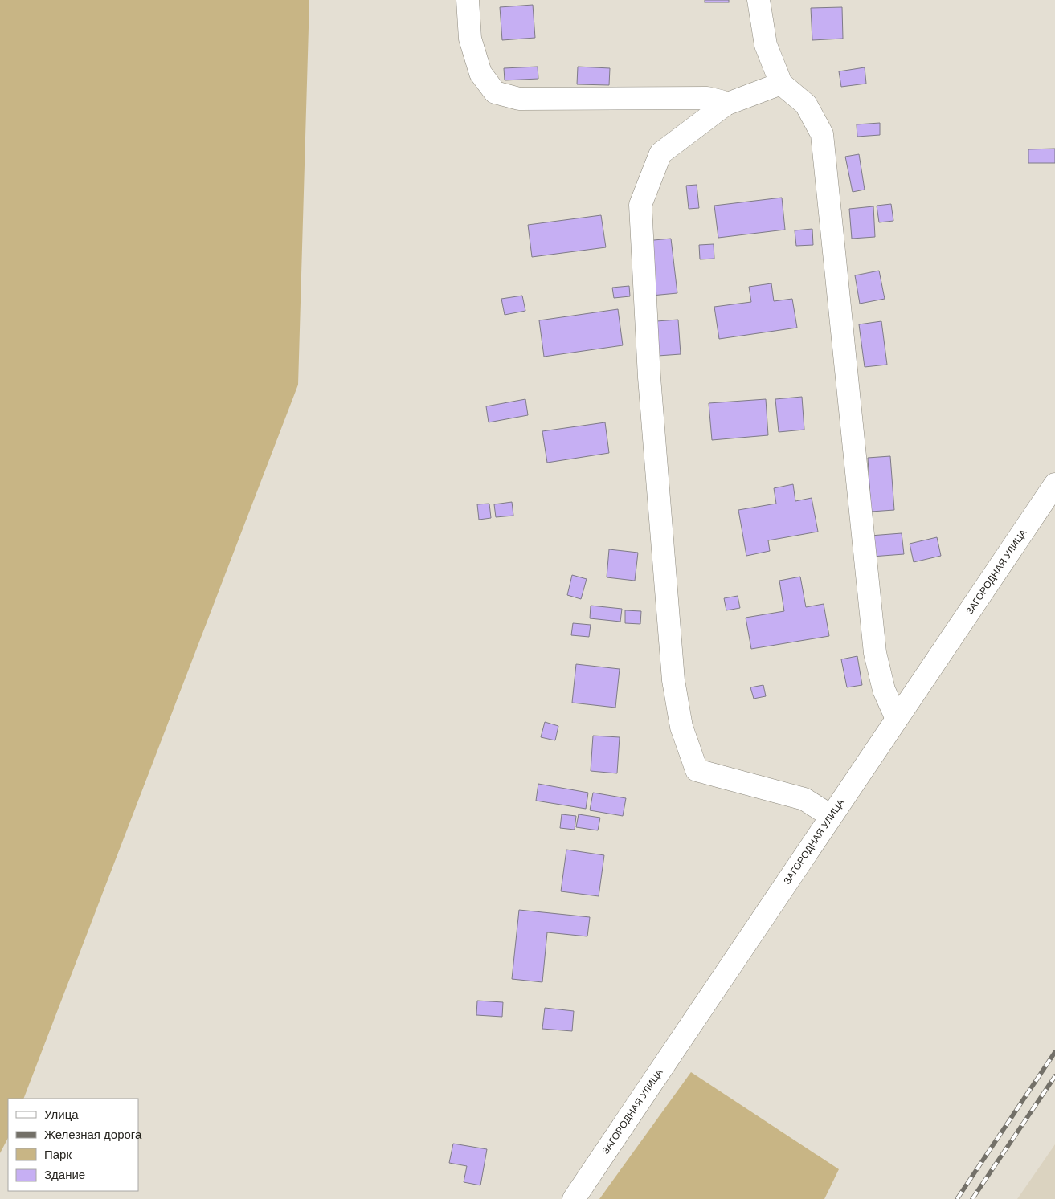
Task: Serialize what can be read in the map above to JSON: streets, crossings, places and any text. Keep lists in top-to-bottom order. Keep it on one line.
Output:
{"streets":{"street":["ЗАГОРОДНАЯ УЛИЦА"]},"legend":["Улица","Железная дорога","Парк","Здание"]}
